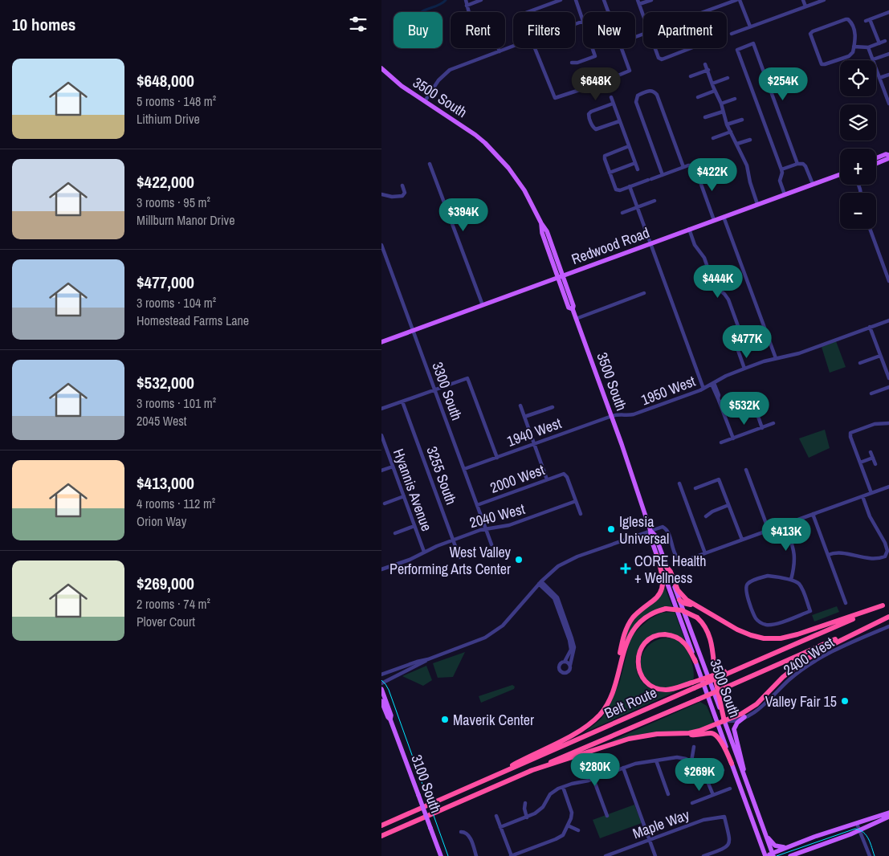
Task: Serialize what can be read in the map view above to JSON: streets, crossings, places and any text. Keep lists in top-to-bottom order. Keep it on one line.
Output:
{"streets":{"highway":["Belt Route"],"main road":["3500 South","Redwood Road","3100 South"],"street":["1950 West","3300 South","1940 West","3255 South","2000 West","Hyannis Avenue","2040 West","2400 West","Maple Way"]},"crossings":[["3500 South","Redwood Road"],["3500 South","1950 West"],["3500 South","1940 West"],["3500 South","2400 West"],["Redwood Road","3300 South"],["1950 West","1940 West"],["3300 South","1940 West"],["3300 South","2000 West"],["3300 South","2040 West"],["3255 South","2040 West"],["2000 West","2040 West"],["Hyannis Avenue","2040 West"]],"places":{"other":["Iglesia Universal","West Valley Performing Arts Center","Valley Fair 15","Maverik Center"],"health":["CORE Health + Wellness"]},"page":{"heading":"10 homes","chip":["Buy","Rent","Filters","New","Apartment"],"list":[{"name":"$648,000","note":"5 rooms · 148 m² · Lithium Drive"},{"name":"$422,000","note":"3 rooms · 95 m² · Millburn Manor Drive"},{"name":"$477,000","note":"3 rooms · 104 m² · Homestead Farms Lane"},{"name":"$532,000","note":"3 rooms · 101 m² · 2045 West"},{"name":"$413,000","note":"4 rooms · 112 m² · Orion Way"},{"name":"$269,000","note":"2 rooms · 74 m² · Plover Court"}],"map_buttons":["+","−"],"price":["$648K","$254K","$422K","$394K","$444K","$477K","$532K","$413K","$280K","$269K"]}}
